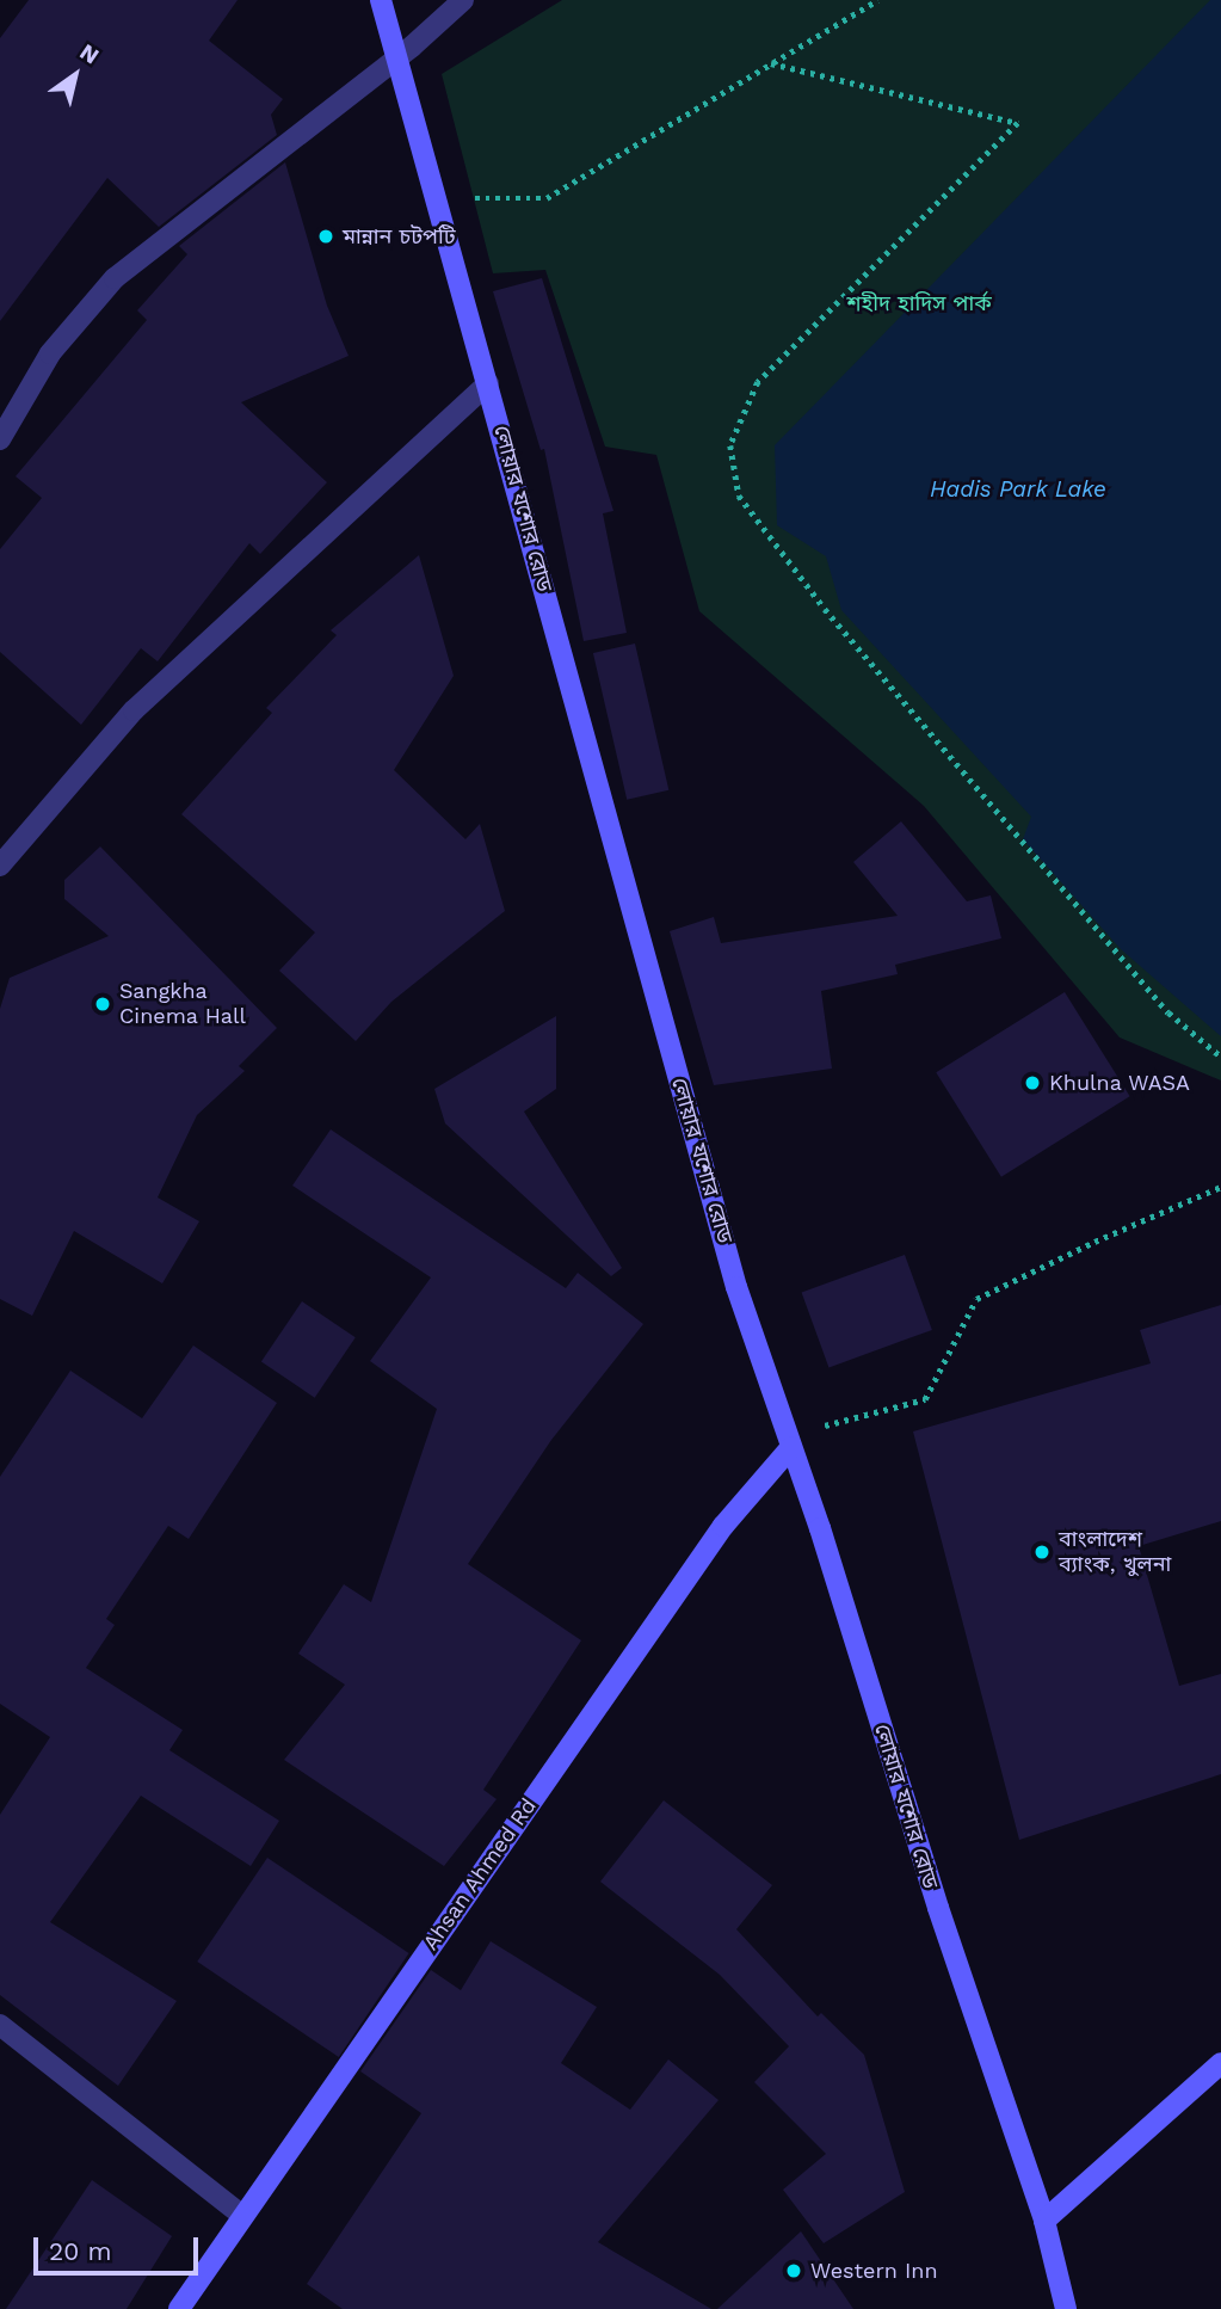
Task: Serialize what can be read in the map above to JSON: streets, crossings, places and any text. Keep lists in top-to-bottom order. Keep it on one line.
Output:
{"streets":{"main road":["লোয়ার যশোর রোড","Ahsan Ahmed Rd"]},"crossings":[["লোয়ার যশোর রোড","Ahsan Ahmed Rd"]],"water":["Hadis Park Lake"],"parks":["শহীদ হাদিস পার্ক"],"places":["মান্নান চটপটি","Sangkha Cinema Hall","Khulna WASA","বাংলাদেশ ব্যাংক, খুলনা","Western Inn"],"scale_bar":"20 m","north":"top right"}
